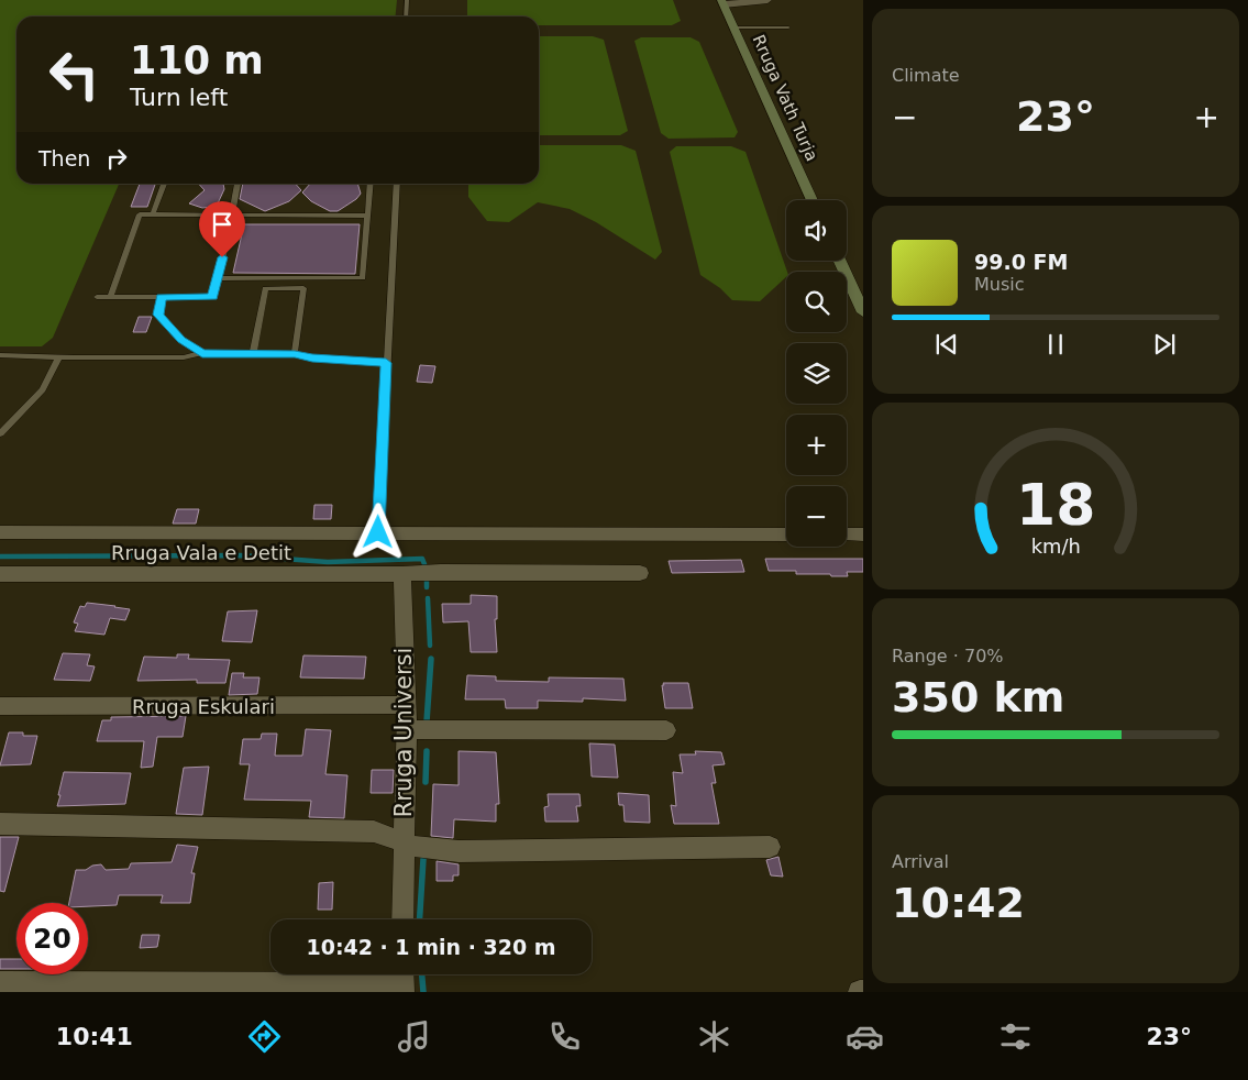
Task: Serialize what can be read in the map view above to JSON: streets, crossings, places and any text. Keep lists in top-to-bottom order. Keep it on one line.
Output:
{"streets":{"street":["Rruga Vath Turja","Rruga Vala e Detit","Rruga Eskulari","Rruga Universi"]},"crossings":[["Rruga Vala e Detit","Rruga Universi"],["Rruga Eskulari","Rruga Universi"]],"page":{"tile":["Climate",["Range · 70%","350 km"],["Arrival","10:42"]],"turn":["110 m","Turn left"],"heat":["−","23°","+"],"then":"Then","map_buttons":["+","−"],"song":["99.0 FM","Music"],"limit":"20","trip":"10:42 · 1 min · 320 m","tabs":["10:41","23°"],"gauge":["18","km/h"]}}
